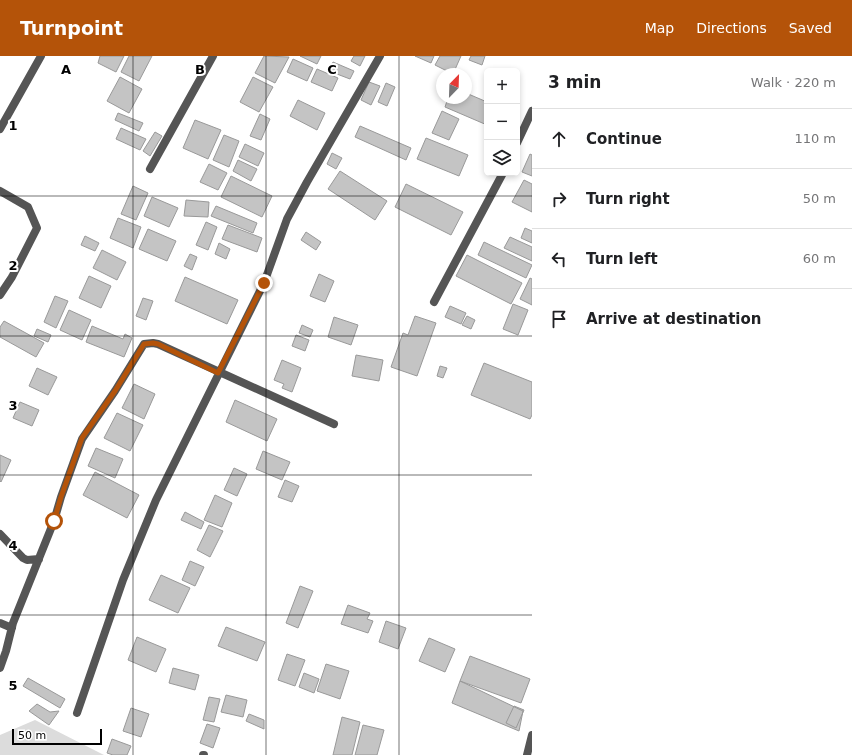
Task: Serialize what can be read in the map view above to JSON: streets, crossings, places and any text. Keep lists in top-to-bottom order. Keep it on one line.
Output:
{"scale_bar":"50 m","north":"top right","page":{"header":"Turnpoint","nav":["Map","Directions","Saved"],"heading":["3 min","Walk · 220 m"],"map_buttons":["+","−"],"list":[["Continue","110 m"],["Turn right","50 m"],["Turn left","60 m"],"Arrive at destination"],"scale":"50 m"},"grid":{"columns":["A","B","C"],"rows":["1","2","3","4","5"]}}
